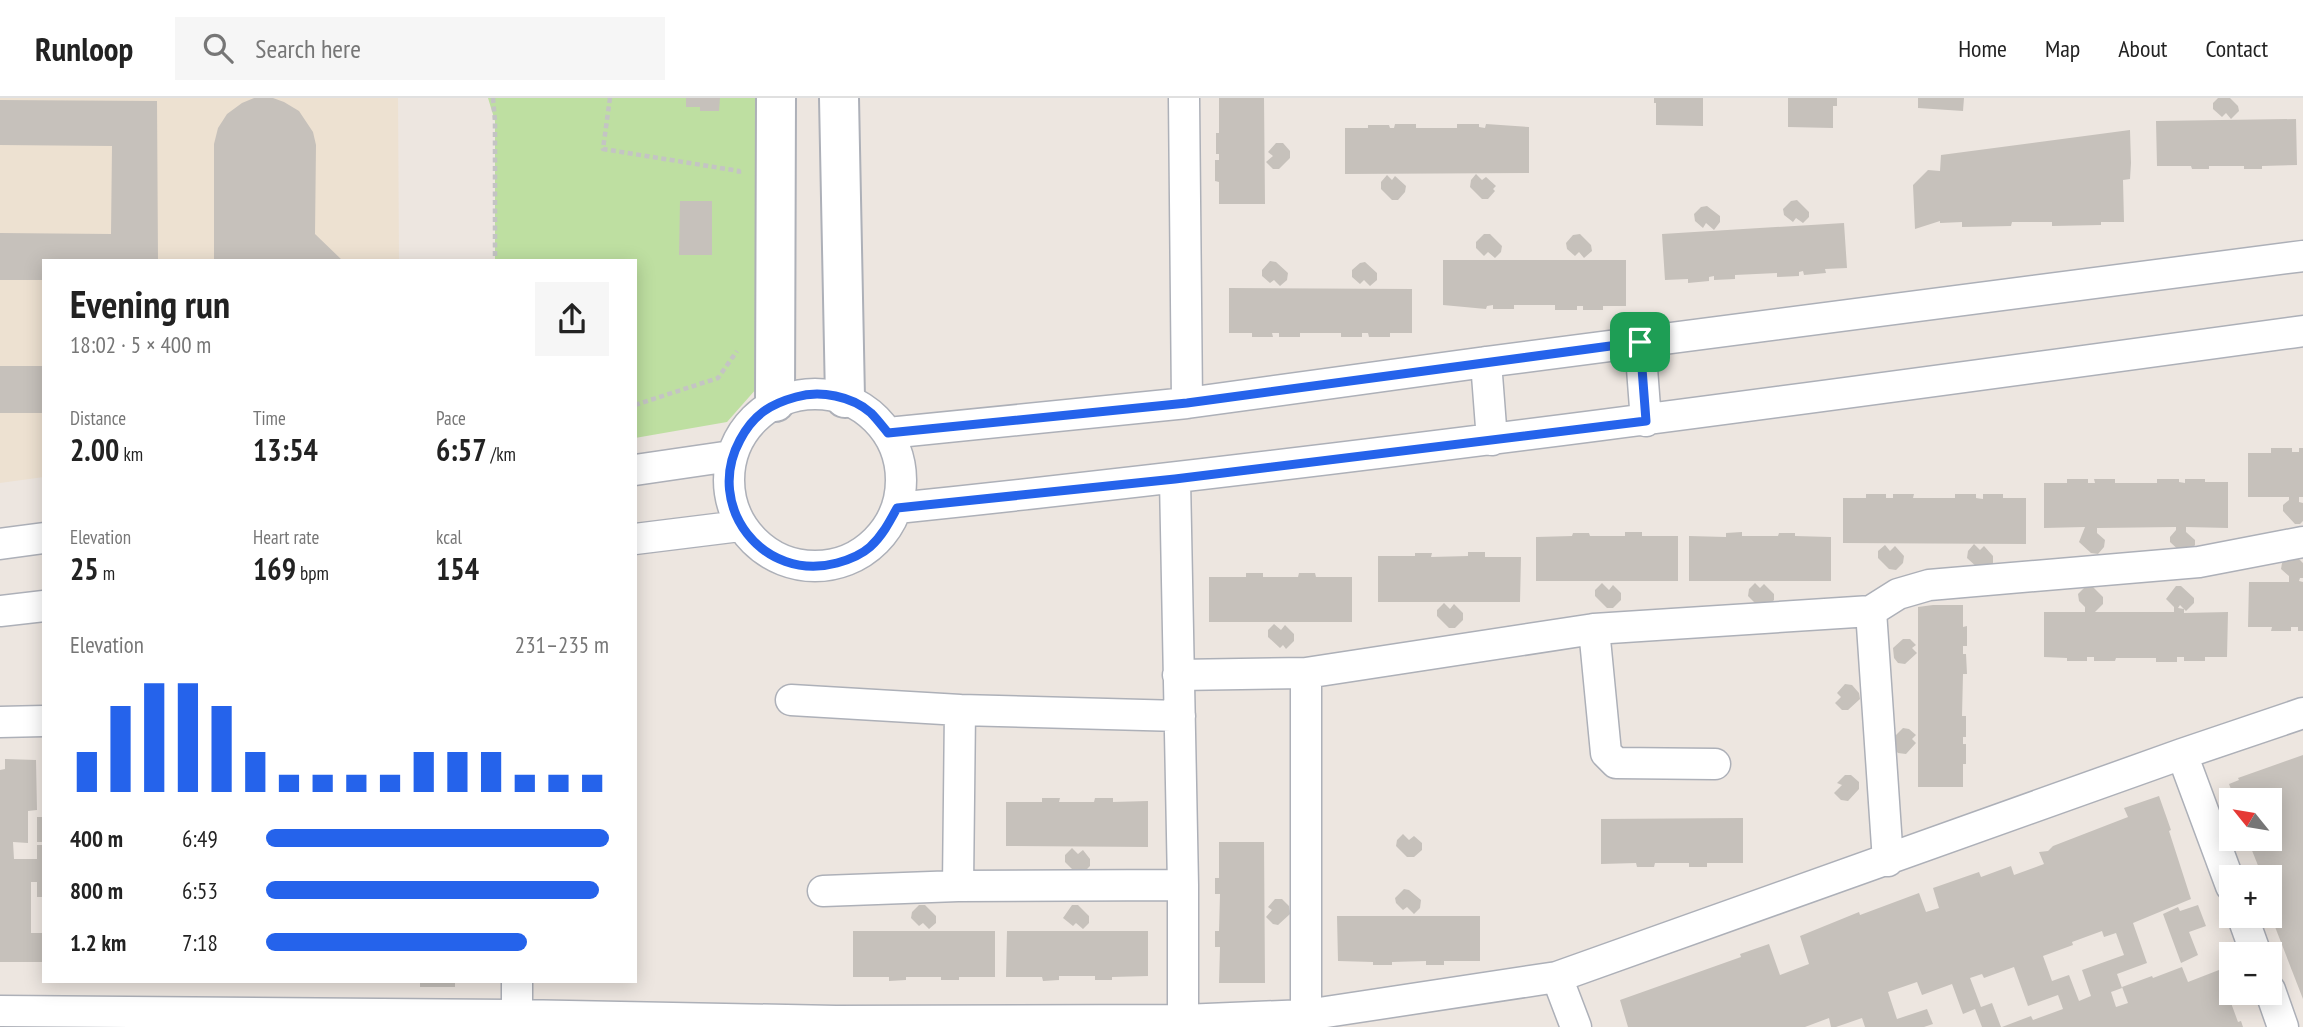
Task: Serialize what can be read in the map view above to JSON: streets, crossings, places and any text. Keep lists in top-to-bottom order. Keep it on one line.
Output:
{"north":"top left","page":{"header":"Runloop","search":"Search here","nav":["Home","Map","About","Contact"],"heading":["Evening run","18:02 · 5 × 400 m"],"stats":[["Distance","2.00 km"],["Time","13:54"],["Pace","6:57 /km"],["Elevation","25 m"],["Heart rate","169 bpm"],["kcal","154"]],"chart":["Elevation","231–235 m"],"map_buttons":["+","−"],"list":[{"name":"400 m","note":"6:49"},{"name":"800 m","note":"6:53"},{"name":"1.2 km","note":"7:18"}]}}
